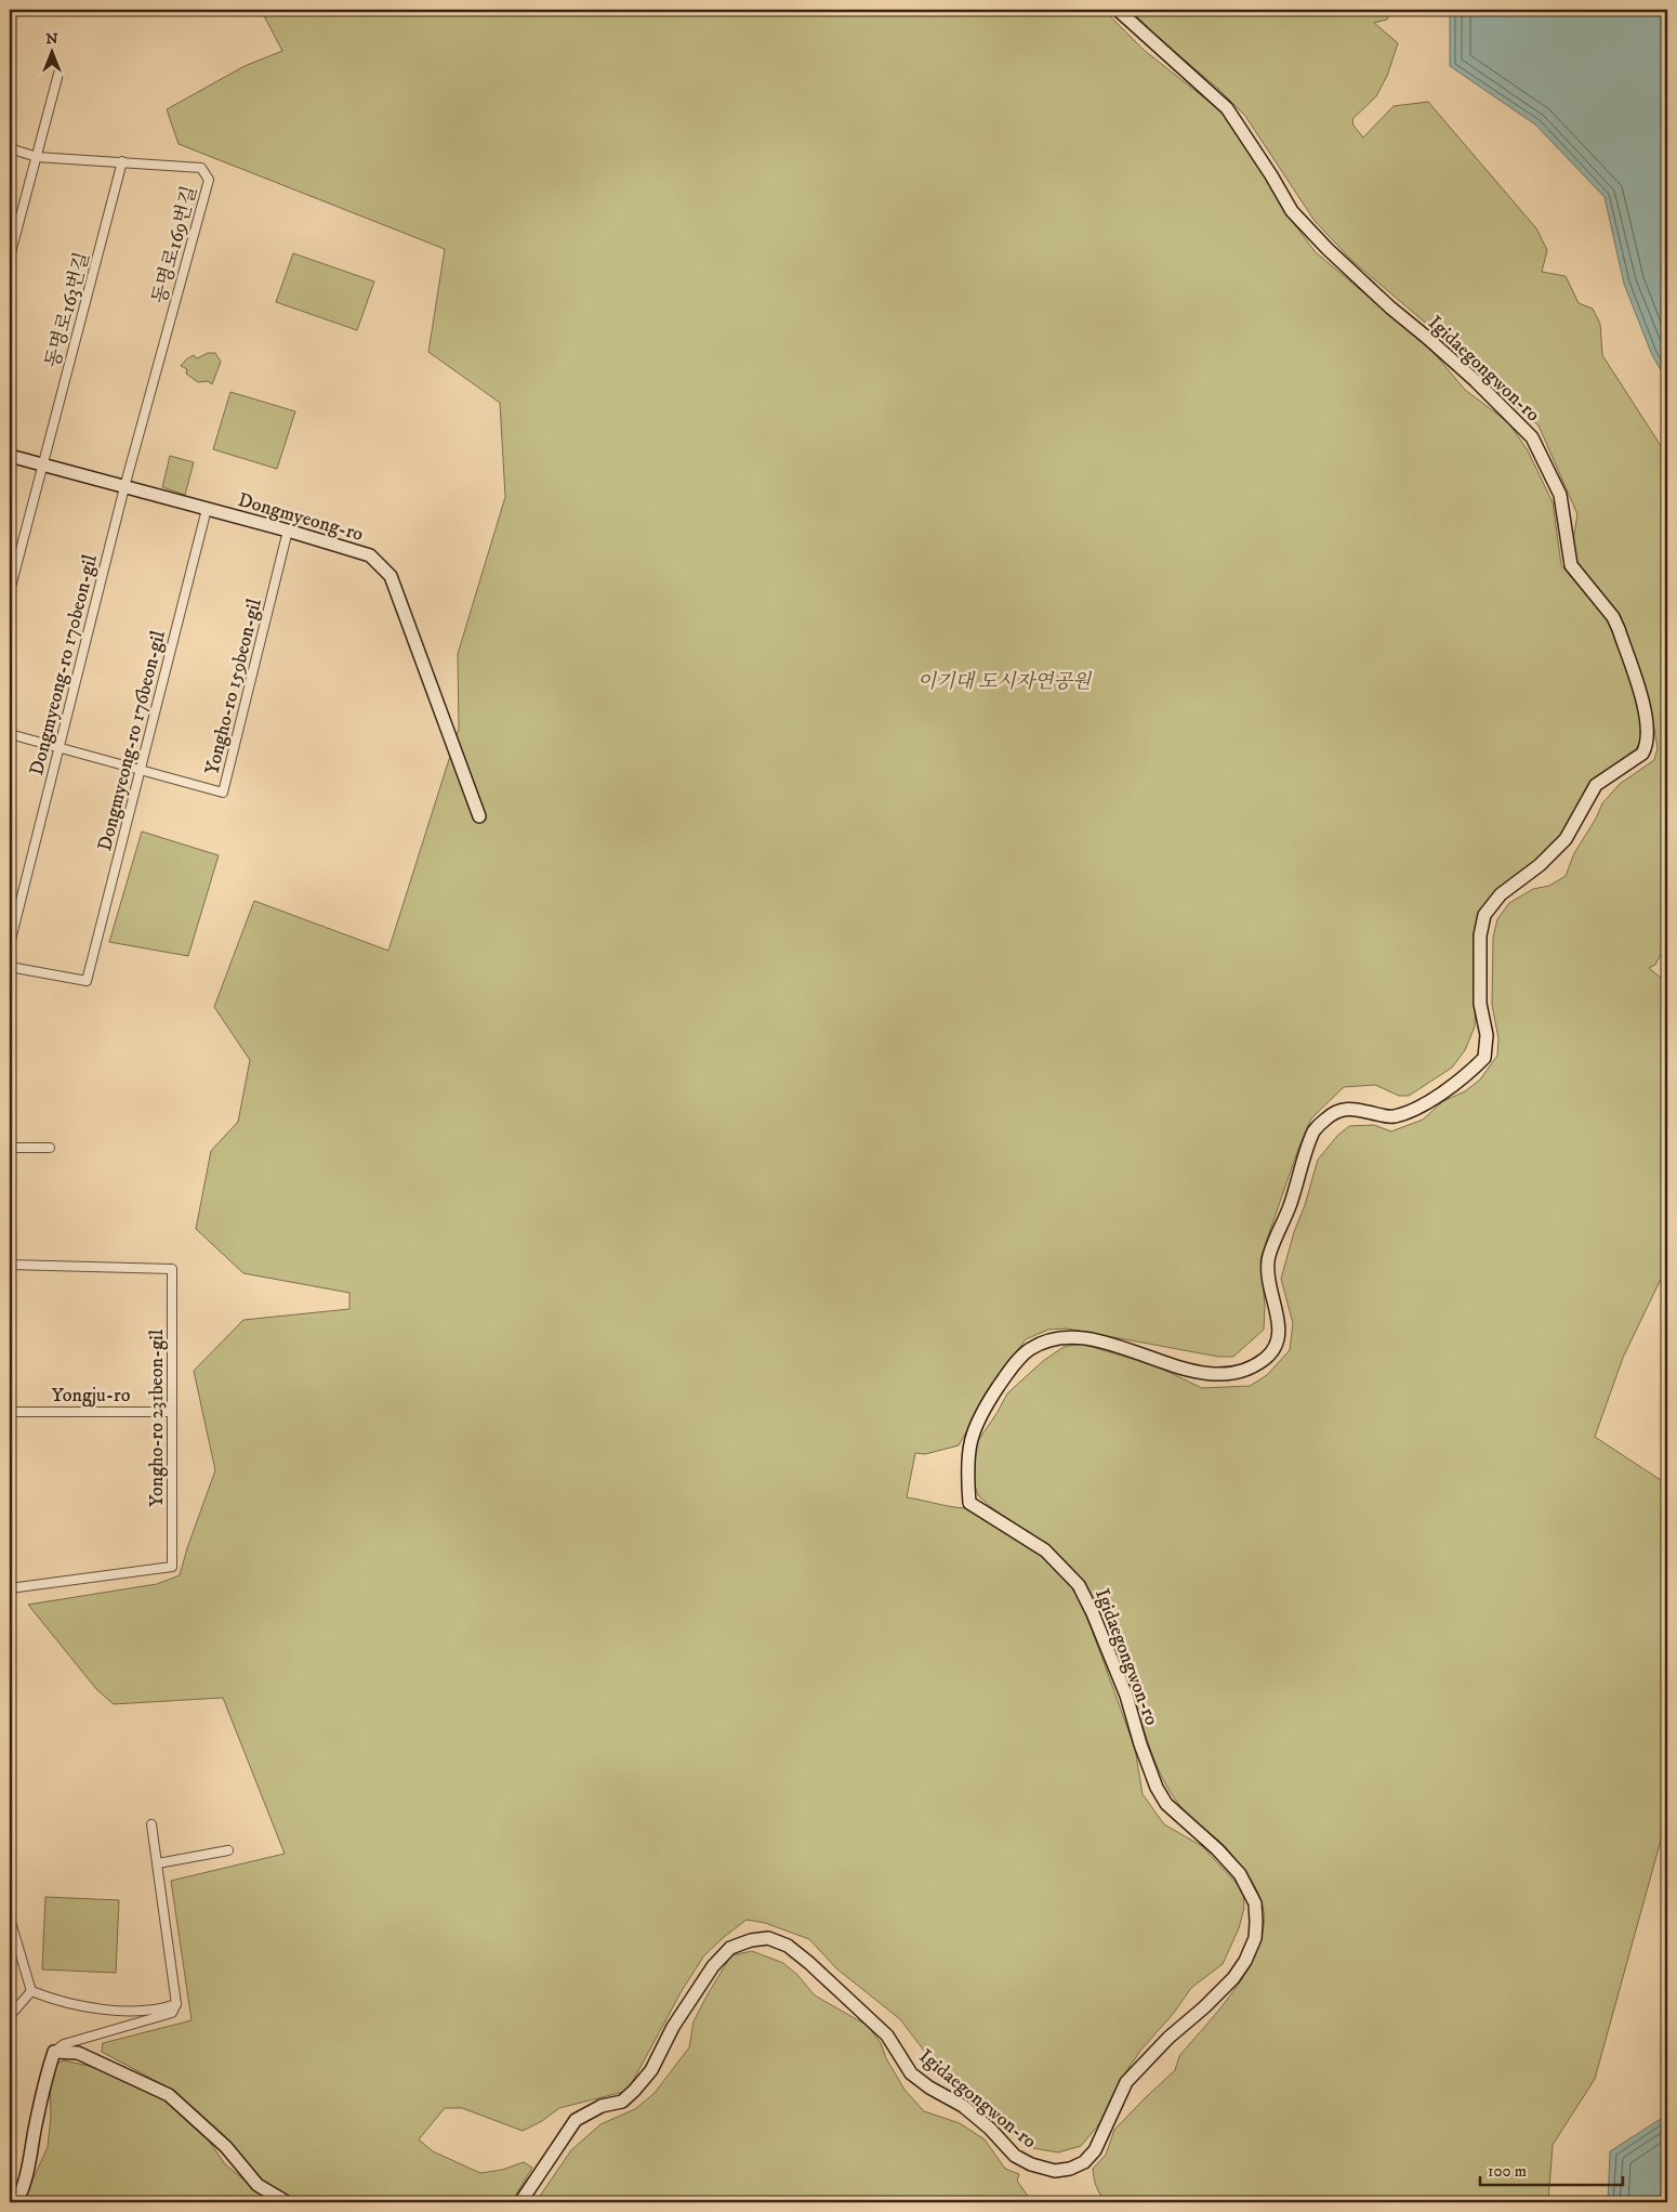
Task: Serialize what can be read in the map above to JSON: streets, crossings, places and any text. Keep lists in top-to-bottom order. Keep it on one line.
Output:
{"streets":{"street":["동명로169번길","동명로163번길","Igidaegongwon-ro","Dongmyeong-ro","Dongmyeong-ro 170beon-gil","Yongho-ro 159beon-gil","Dongmyeong-ro 176beon-gil","Yongju-ro","Yongho-ro 231beon-gil"]},"crossings":[["동명로169번길","동명로163번길"],["동명로169번길","Dongmyeong-ro"],["동명로169번길","Dongmyeong-ro 170beon-gil"],["동명로163번길","Dongmyeong-ro"],["Dongmyeong-ro","Dongmyeong-ro 170beon-gil"],["Dongmyeong-ro","Yongho-ro 159beon-gil"],["Dongmyeong-ro","Dongmyeong-ro 176beon-gil"],["Dongmyeong-ro 170beon-gil","Yongho-ro 159beon-gil"],["Yongho-ro 159beon-gil","Dongmyeong-ro 176beon-gil"],["Yongju-ro","Yongho-ro 231beon-gil"]],"parks":["이기대 도시자연공원"],"scale_bar":"100 m","north":"top"}
